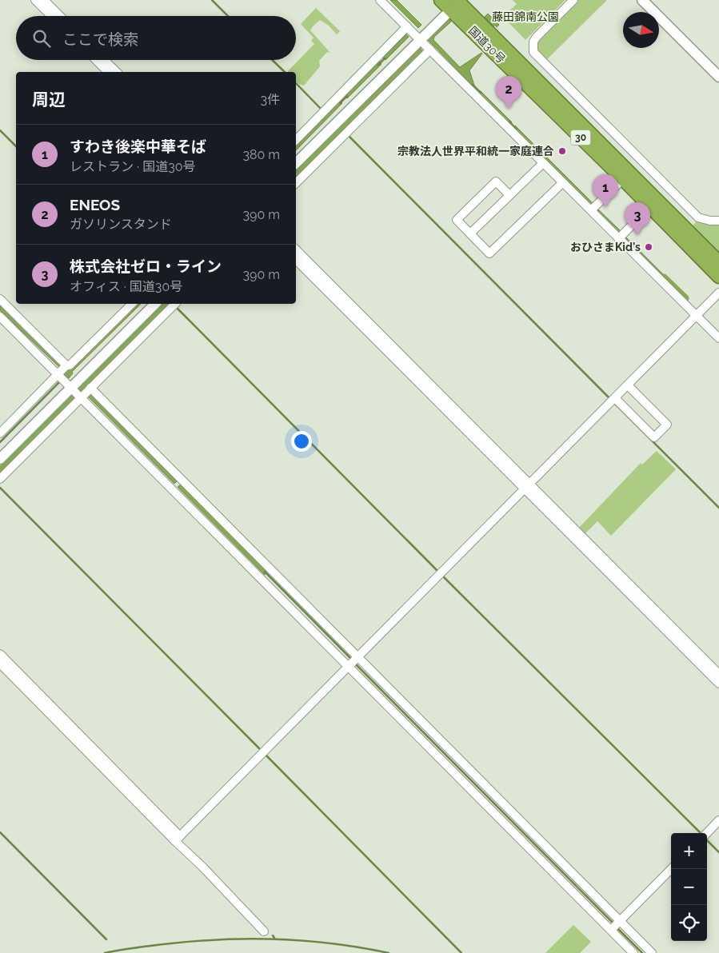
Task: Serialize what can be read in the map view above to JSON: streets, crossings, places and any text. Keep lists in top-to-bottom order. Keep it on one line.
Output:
{"streets":{"highway":["国道30号","30"]},"parks":["藤田錦南公園"],"places":["宗教法人世界平和統一家庭連合","おひさまKid's"],"north":"right","page":{"search":"ここで検索","heading":["周辺","3件"],"pins":["2","1","3"],"list":[{"mark":"1","name":"すわき後楽中華そば","note":"レストラン · 国道30号","value":"380 m"},{"mark":"2","name":"ENEOS","note":"ガソリンスタンド","value":"390 m"},{"mark":"3","name":"株式会社ゼロ・ライン","note":"オフィス · 国道30号","value":"390 m"}],"map_buttons":["+","−"]}}
